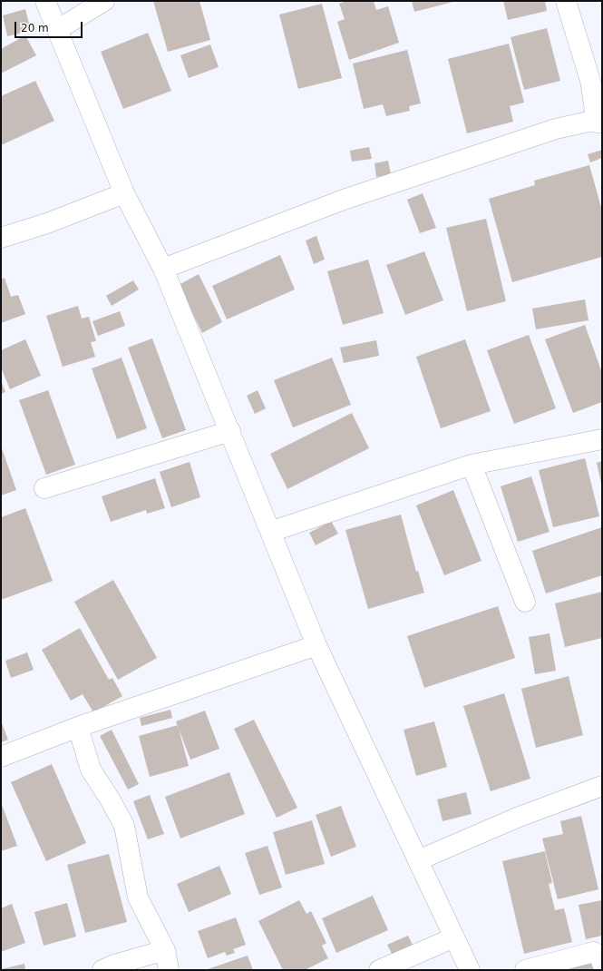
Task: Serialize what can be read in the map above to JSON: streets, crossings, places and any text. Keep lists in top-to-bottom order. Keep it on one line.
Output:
{"scale_bar":"20 m"}
